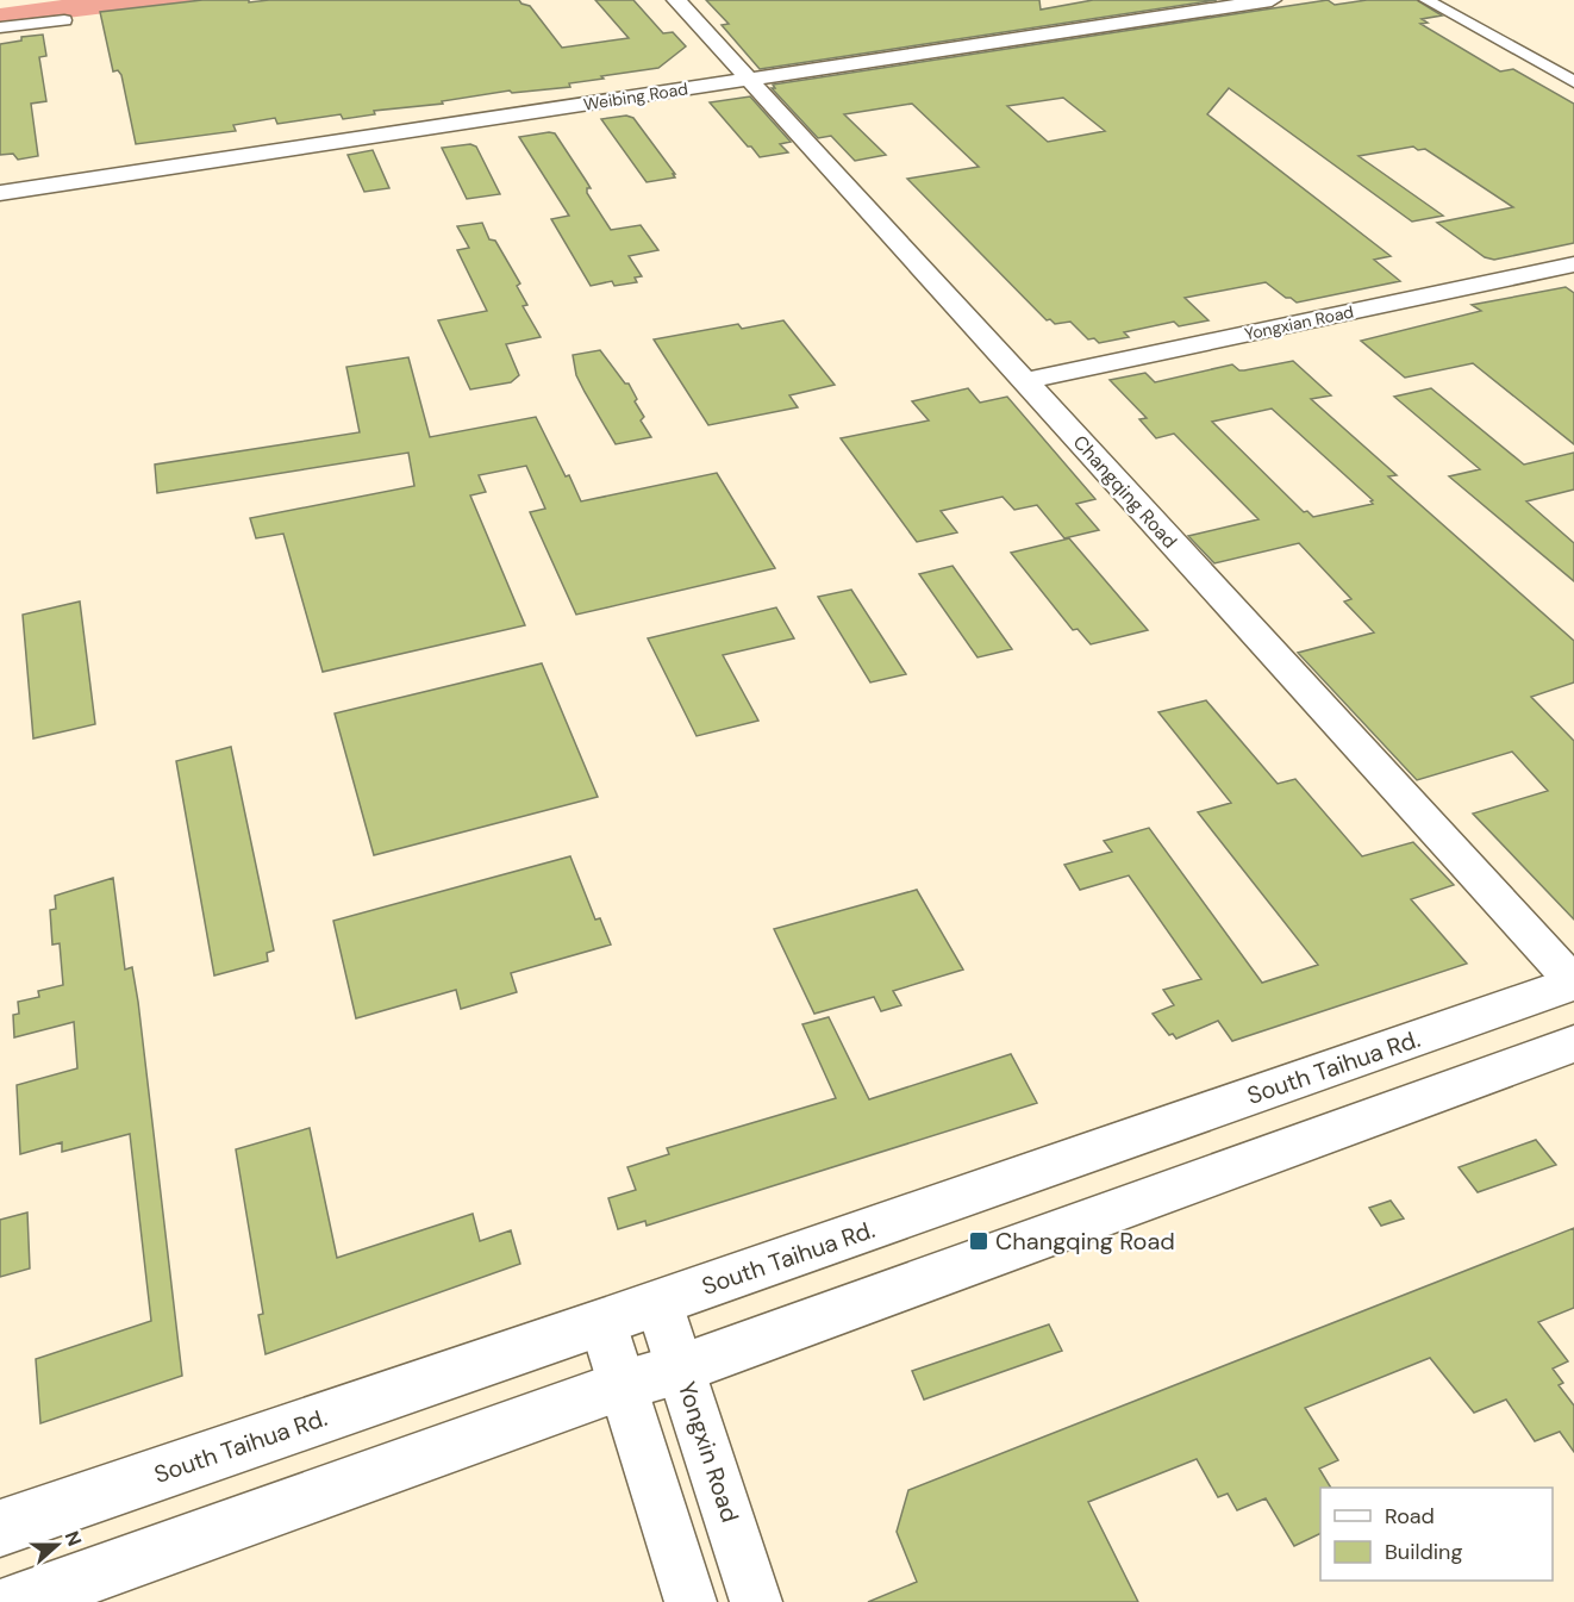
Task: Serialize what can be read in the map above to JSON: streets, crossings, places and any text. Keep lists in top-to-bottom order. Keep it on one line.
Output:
{"streets":{"main road":["South Taihua Rd."],"street":["Weibing Road","Yongxian Road","Changqing Road","Yongxin Road"]},"crossings":[["Weibing Road","Changqing Road"],["Yongxian Road","Changqing Road"],["Changqing Road","South Taihua Rd."],["South Taihua Rd.","Yongxin Road"]],"places":{"transit":["Changqing Road"]},"legend":["Road","Building"],"north":"right"}
